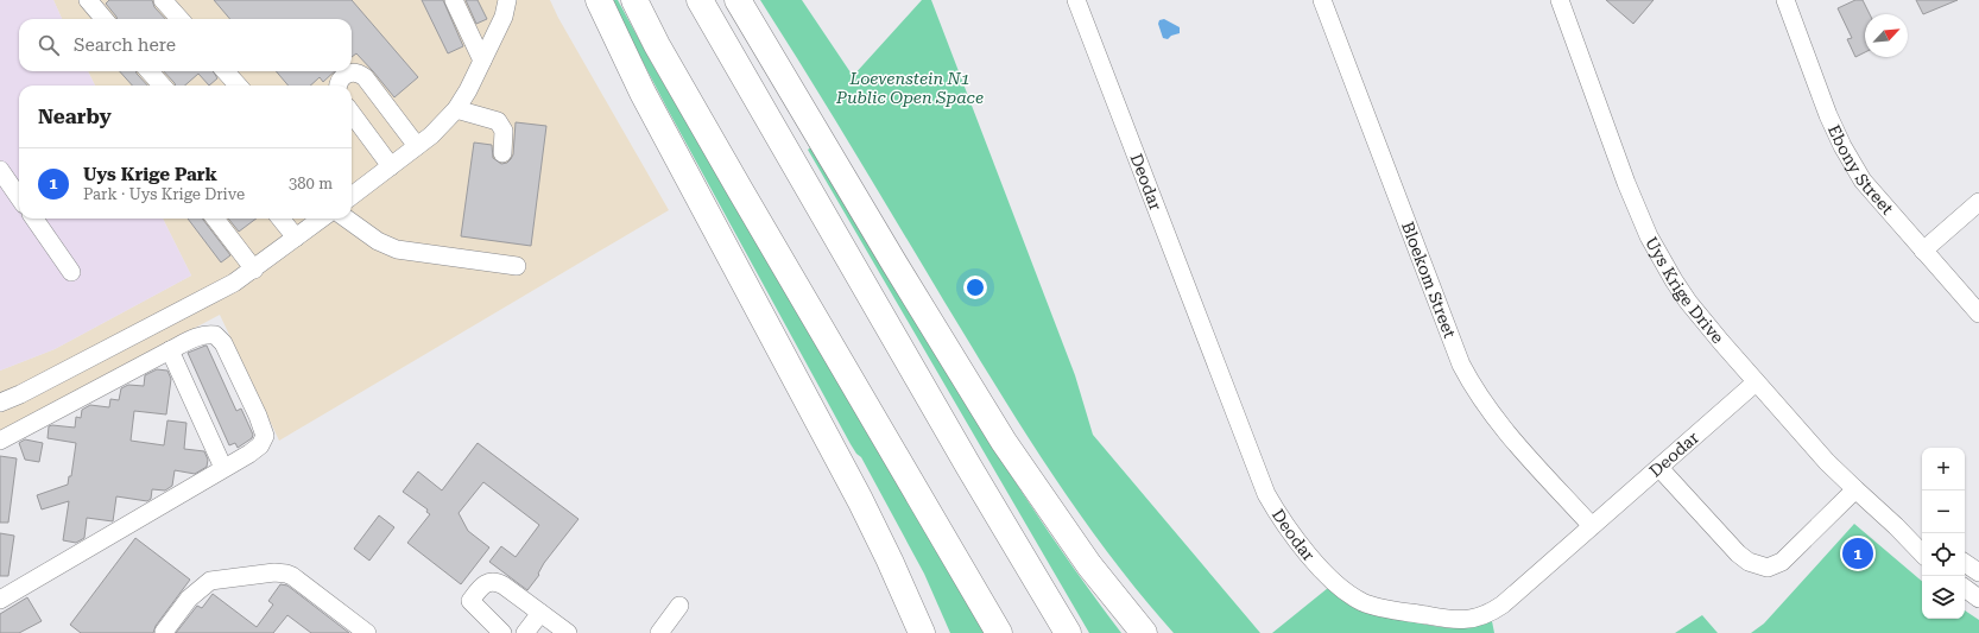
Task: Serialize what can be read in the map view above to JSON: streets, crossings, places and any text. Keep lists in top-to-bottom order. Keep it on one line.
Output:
{"streets":{"street":["Ebony Street","Deodar","Bloekom Street","Uys Krige Drive"]},"crossings":[["Deodar","Bloekom Street"],["Deodar","Uys Krige Drive"]],"parks":["Loevenstein N1 Public Open Space"],"north":"top right","page":{"search":"Search here","heading":"Nearby","list":[{"mark":"1","name":"Uys Krige Park","note":"Park · Uys Krige Drive","value":"380 m"}],"map_buttons":["+","−"],"pins":"1"}}
